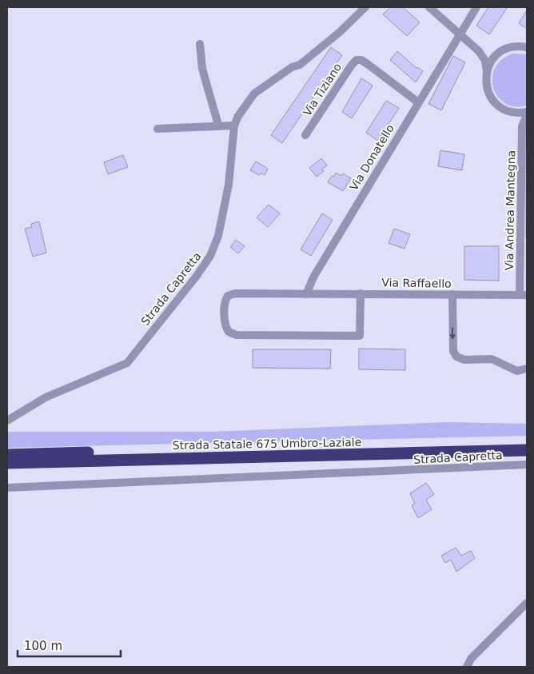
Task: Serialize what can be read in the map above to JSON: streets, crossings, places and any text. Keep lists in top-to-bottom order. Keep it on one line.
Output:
{"streets":{"highway":["Strada Statale 675 Umbro-Laziale"],"street":["Via Tiziano","Via Donatello","Via Andrea Mantegna","Via Raffaello","Strada Capretta"]},"crossings":[["Via Tiziano","Via Donatello"],["Via Donatello","Via Raffaello"],["Via Andrea Mantegna","Via Raffaello"]],"scale_bar":"100 m"}
